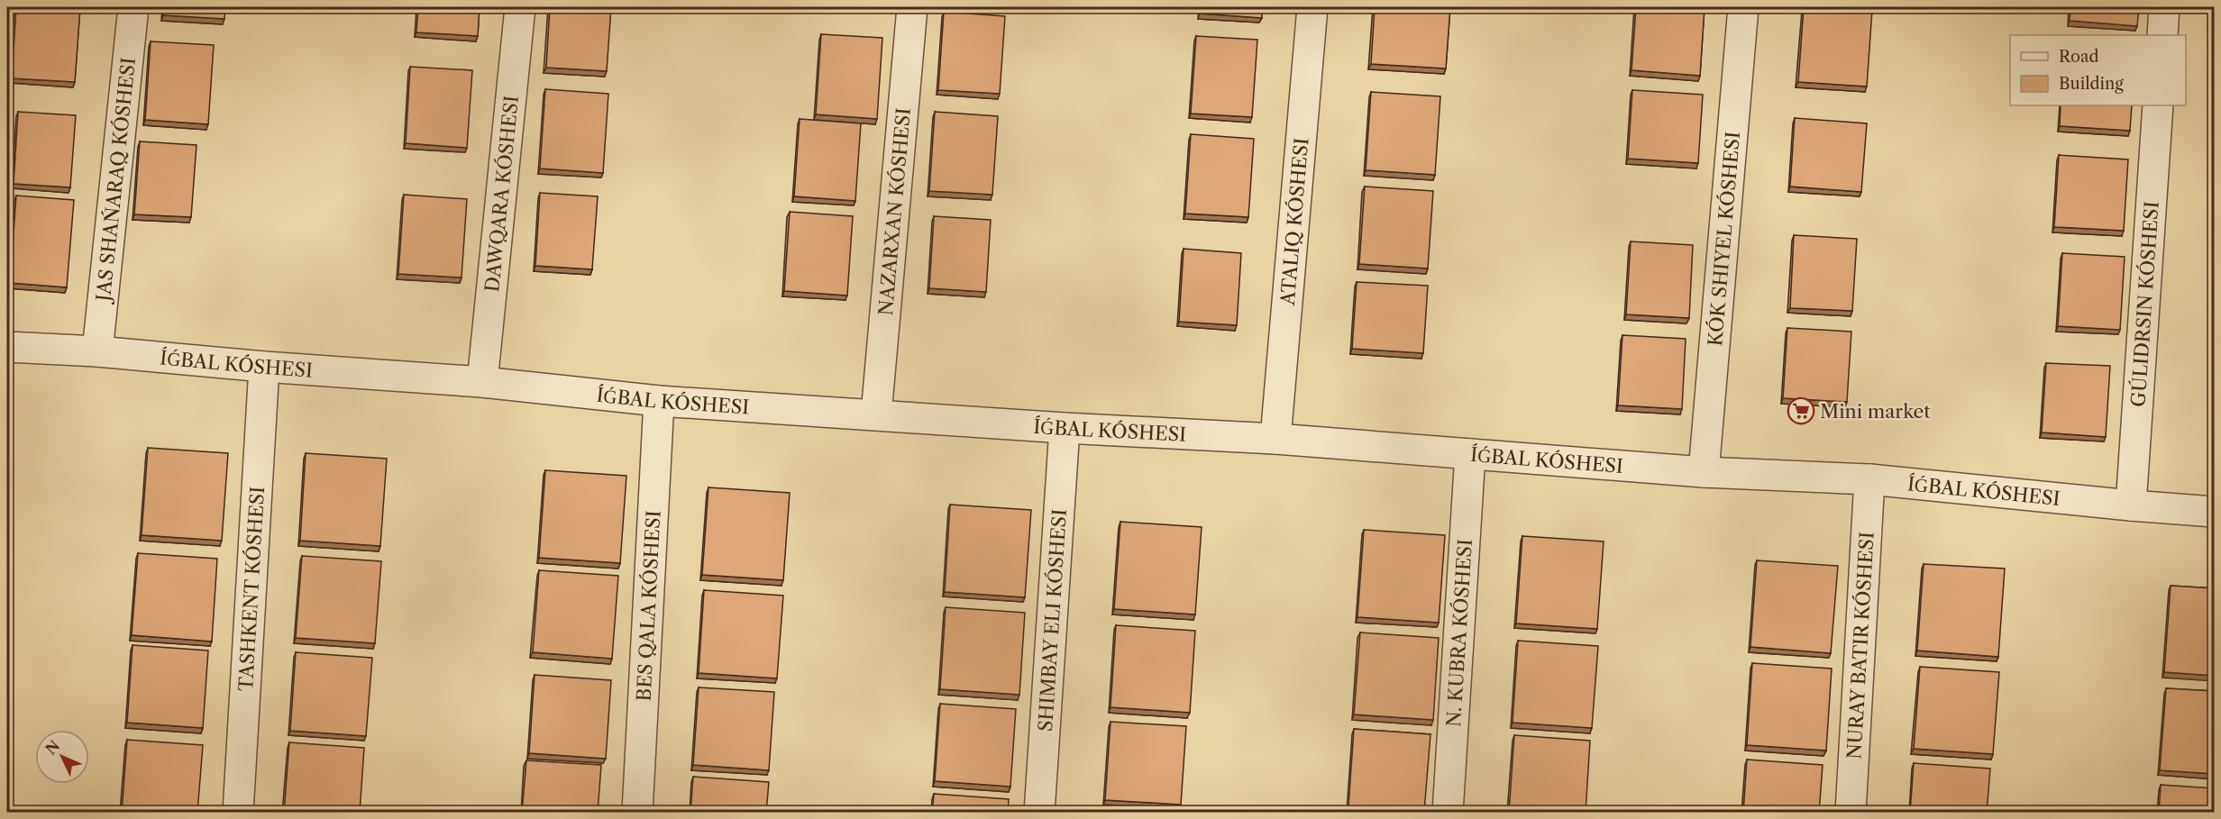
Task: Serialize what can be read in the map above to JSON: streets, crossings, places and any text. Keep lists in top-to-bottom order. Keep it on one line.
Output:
{"streets":{"street":["JAS SHAŃARAQ KÓSHESI","DAWQARA KÓSHESI","NAZARXAN KÓSHESI","KÓK SHIYEL KÓSHESI","GÚLIDRSIN KÓSHESI","ÍǴBAL KÓSHESI","TASHKENT KÓSHESI","BES QALA KÓSHESI","N. KUBRA KÓSHESI"]},"crossings":[["JAS SHAŃARAQ KÓSHESI","ÍǴBAL KÓSHESI"],["DAWQARA KÓSHESI","ÍǴBAL KÓSHESI"],["NAZARXAN KÓSHESI","ÍǴBAL KÓSHESI"],["KÓK SHIYEL KÓSHESI","ÍǴBAL KÓSHESI"],["GÚLIDRSIN KÓSHESI","ÍǴBAL KÓSHESI"],["ÍǴBAL KÓSHESI","TASHKENT KÓSHESI"],["ÍǴBAL KÓSHESI","BES QALA KÓSHESI"],["ÍǴBAL KÓSHESI","N. KUBRA KÓSHESI"]],"places":{"supermarket":["Mini market"]},"legend":["Road","Building"],"north":"top left"}
